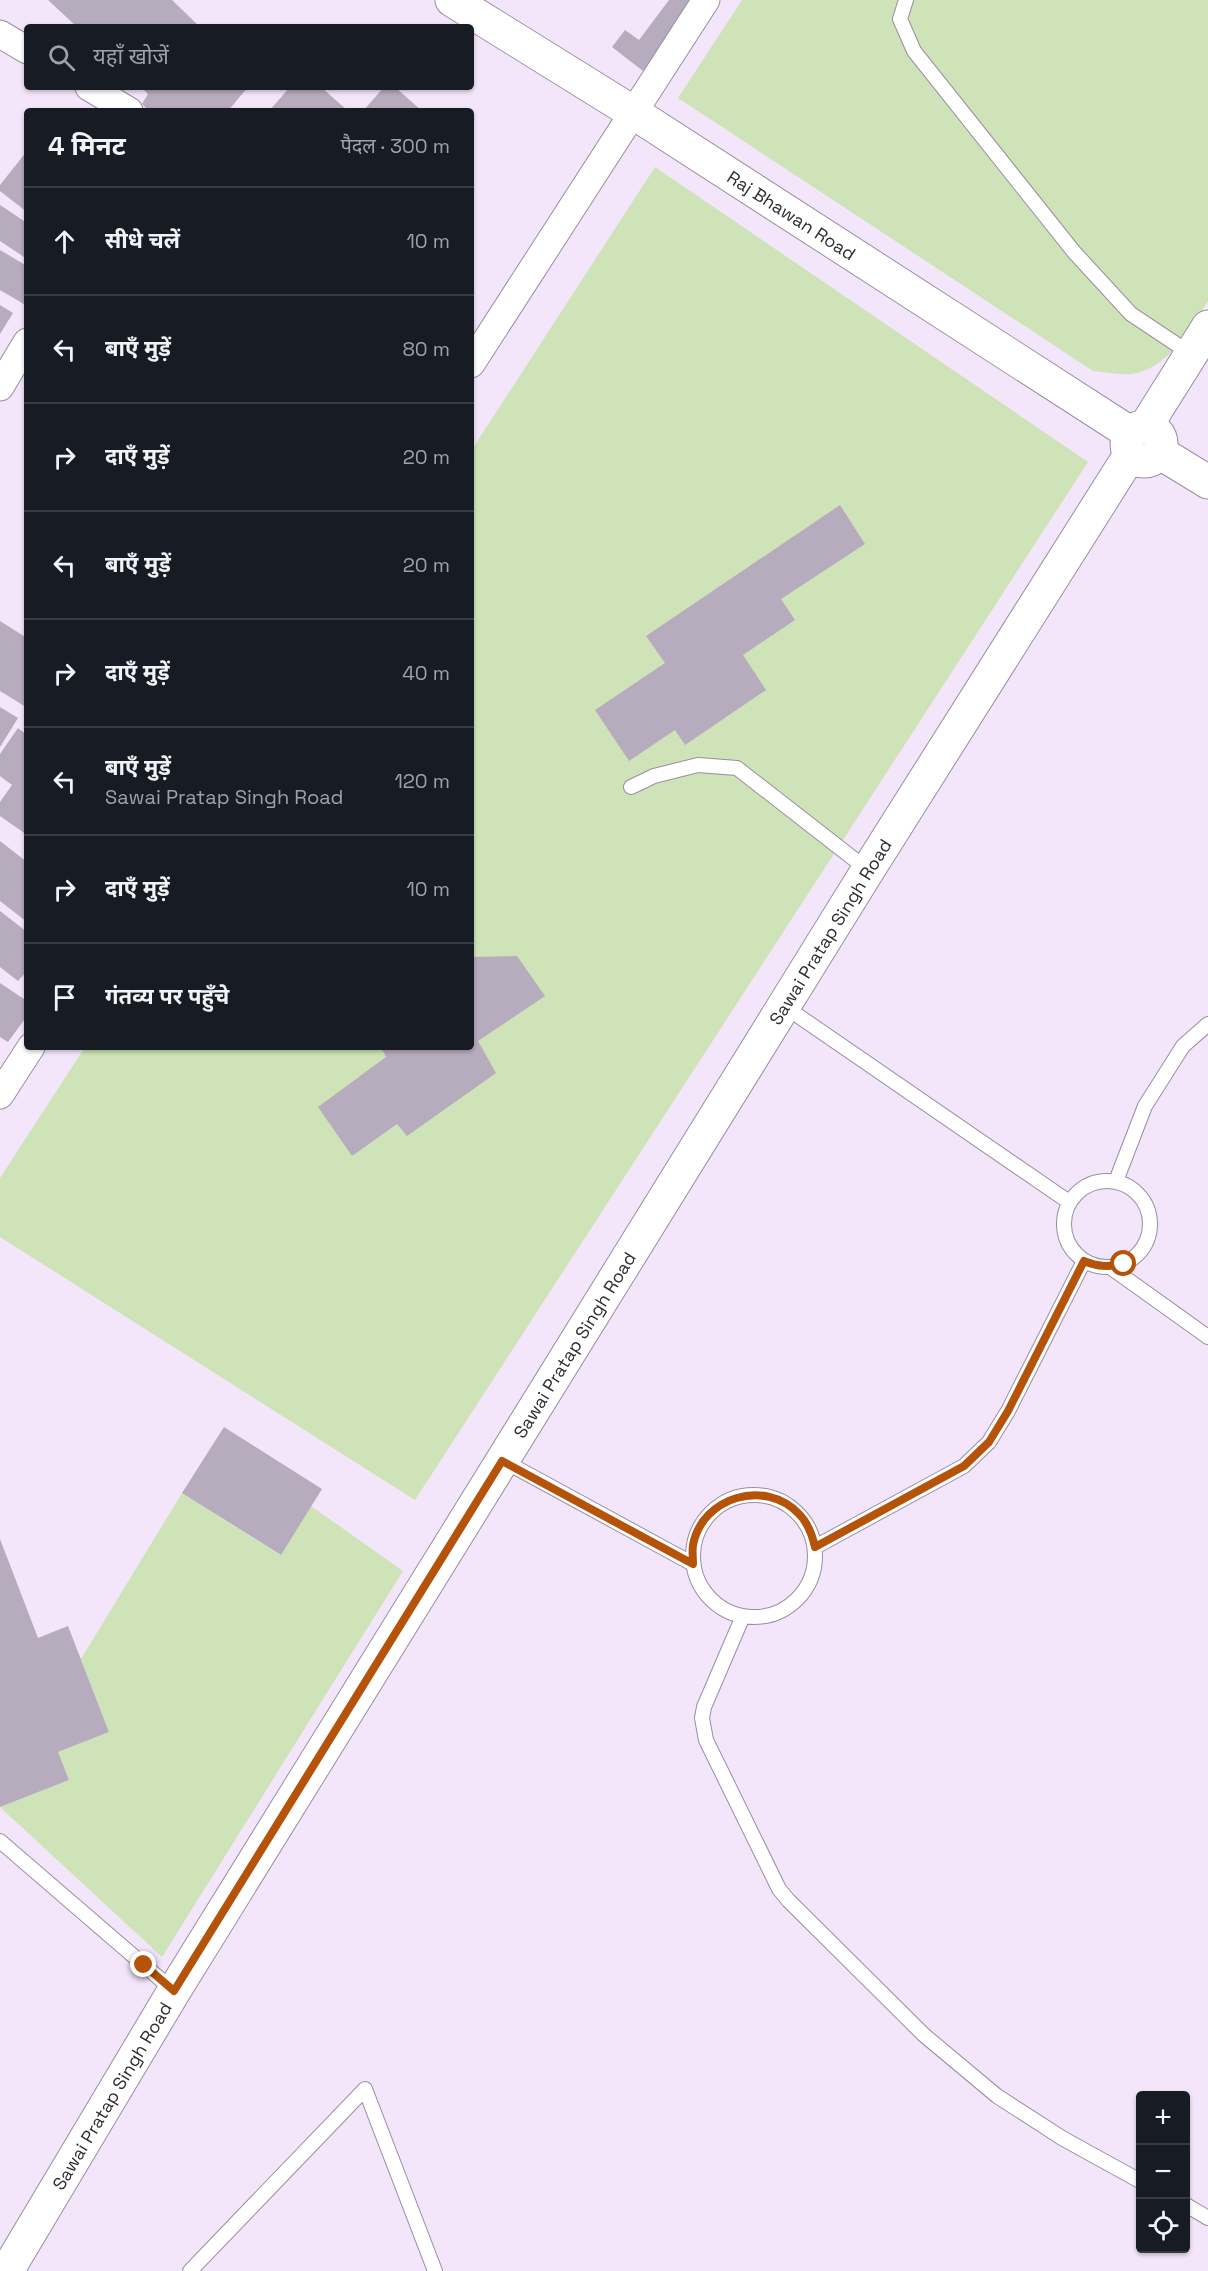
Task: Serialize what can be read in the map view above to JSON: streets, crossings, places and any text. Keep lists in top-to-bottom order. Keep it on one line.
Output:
{"streets":{"street":["Raj Bhawan Road","Sawai Pratap Singh Road"]},"crossings":[["Raj Bhawan Road","Sawai Pratap Singh Road"]],"page":{"search":"यहाँ खोजें","heading":["4 मिनट","पैदल · 300 m"],"list":[["सीधे चलें","10 m"],["बाएँ मुड़ें","80 m"],["दाएँ मुड़ें","20 m"],["बाएँ मुड़ें","20 m"],["दाएँ मुड़ें","40 m"],["बाएँ मुड़ें","Sawai Pratap Singh Road","120 m"],["दाएँ मुड़ें","10 m"],"गंतव्य पर पहुँचे"],"map_buttons":["+","−"]}}
